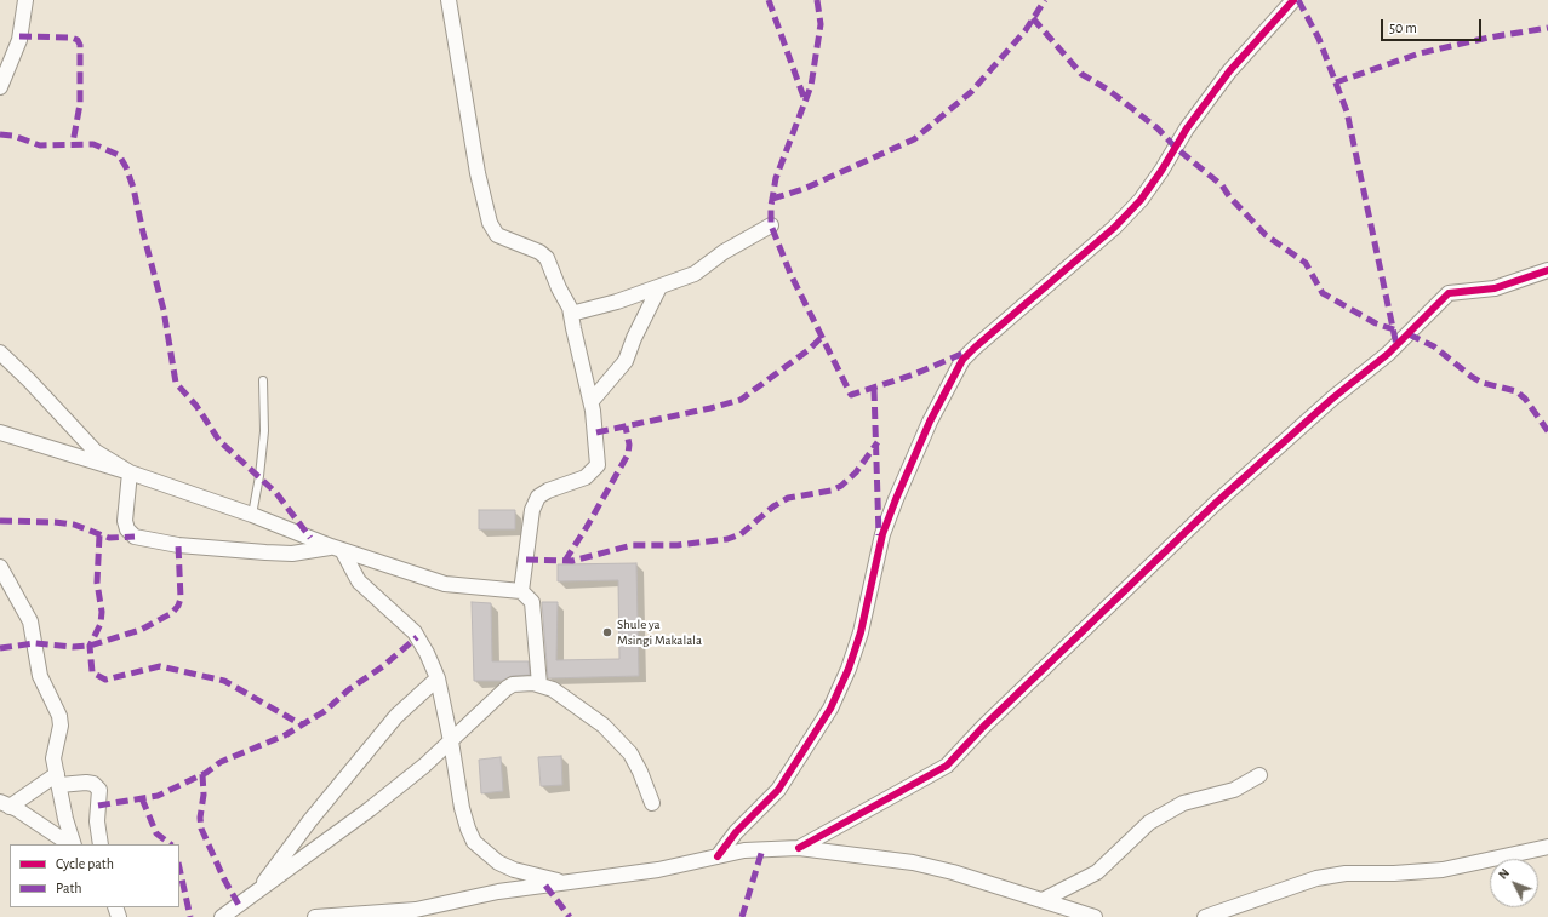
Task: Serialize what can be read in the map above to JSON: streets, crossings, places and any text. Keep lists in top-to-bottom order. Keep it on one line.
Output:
{"places":["Shule ya Msingi Makalala"],"legend":["Cycle path","Path"],"scale_bar":"50 m","north":"top left"}
